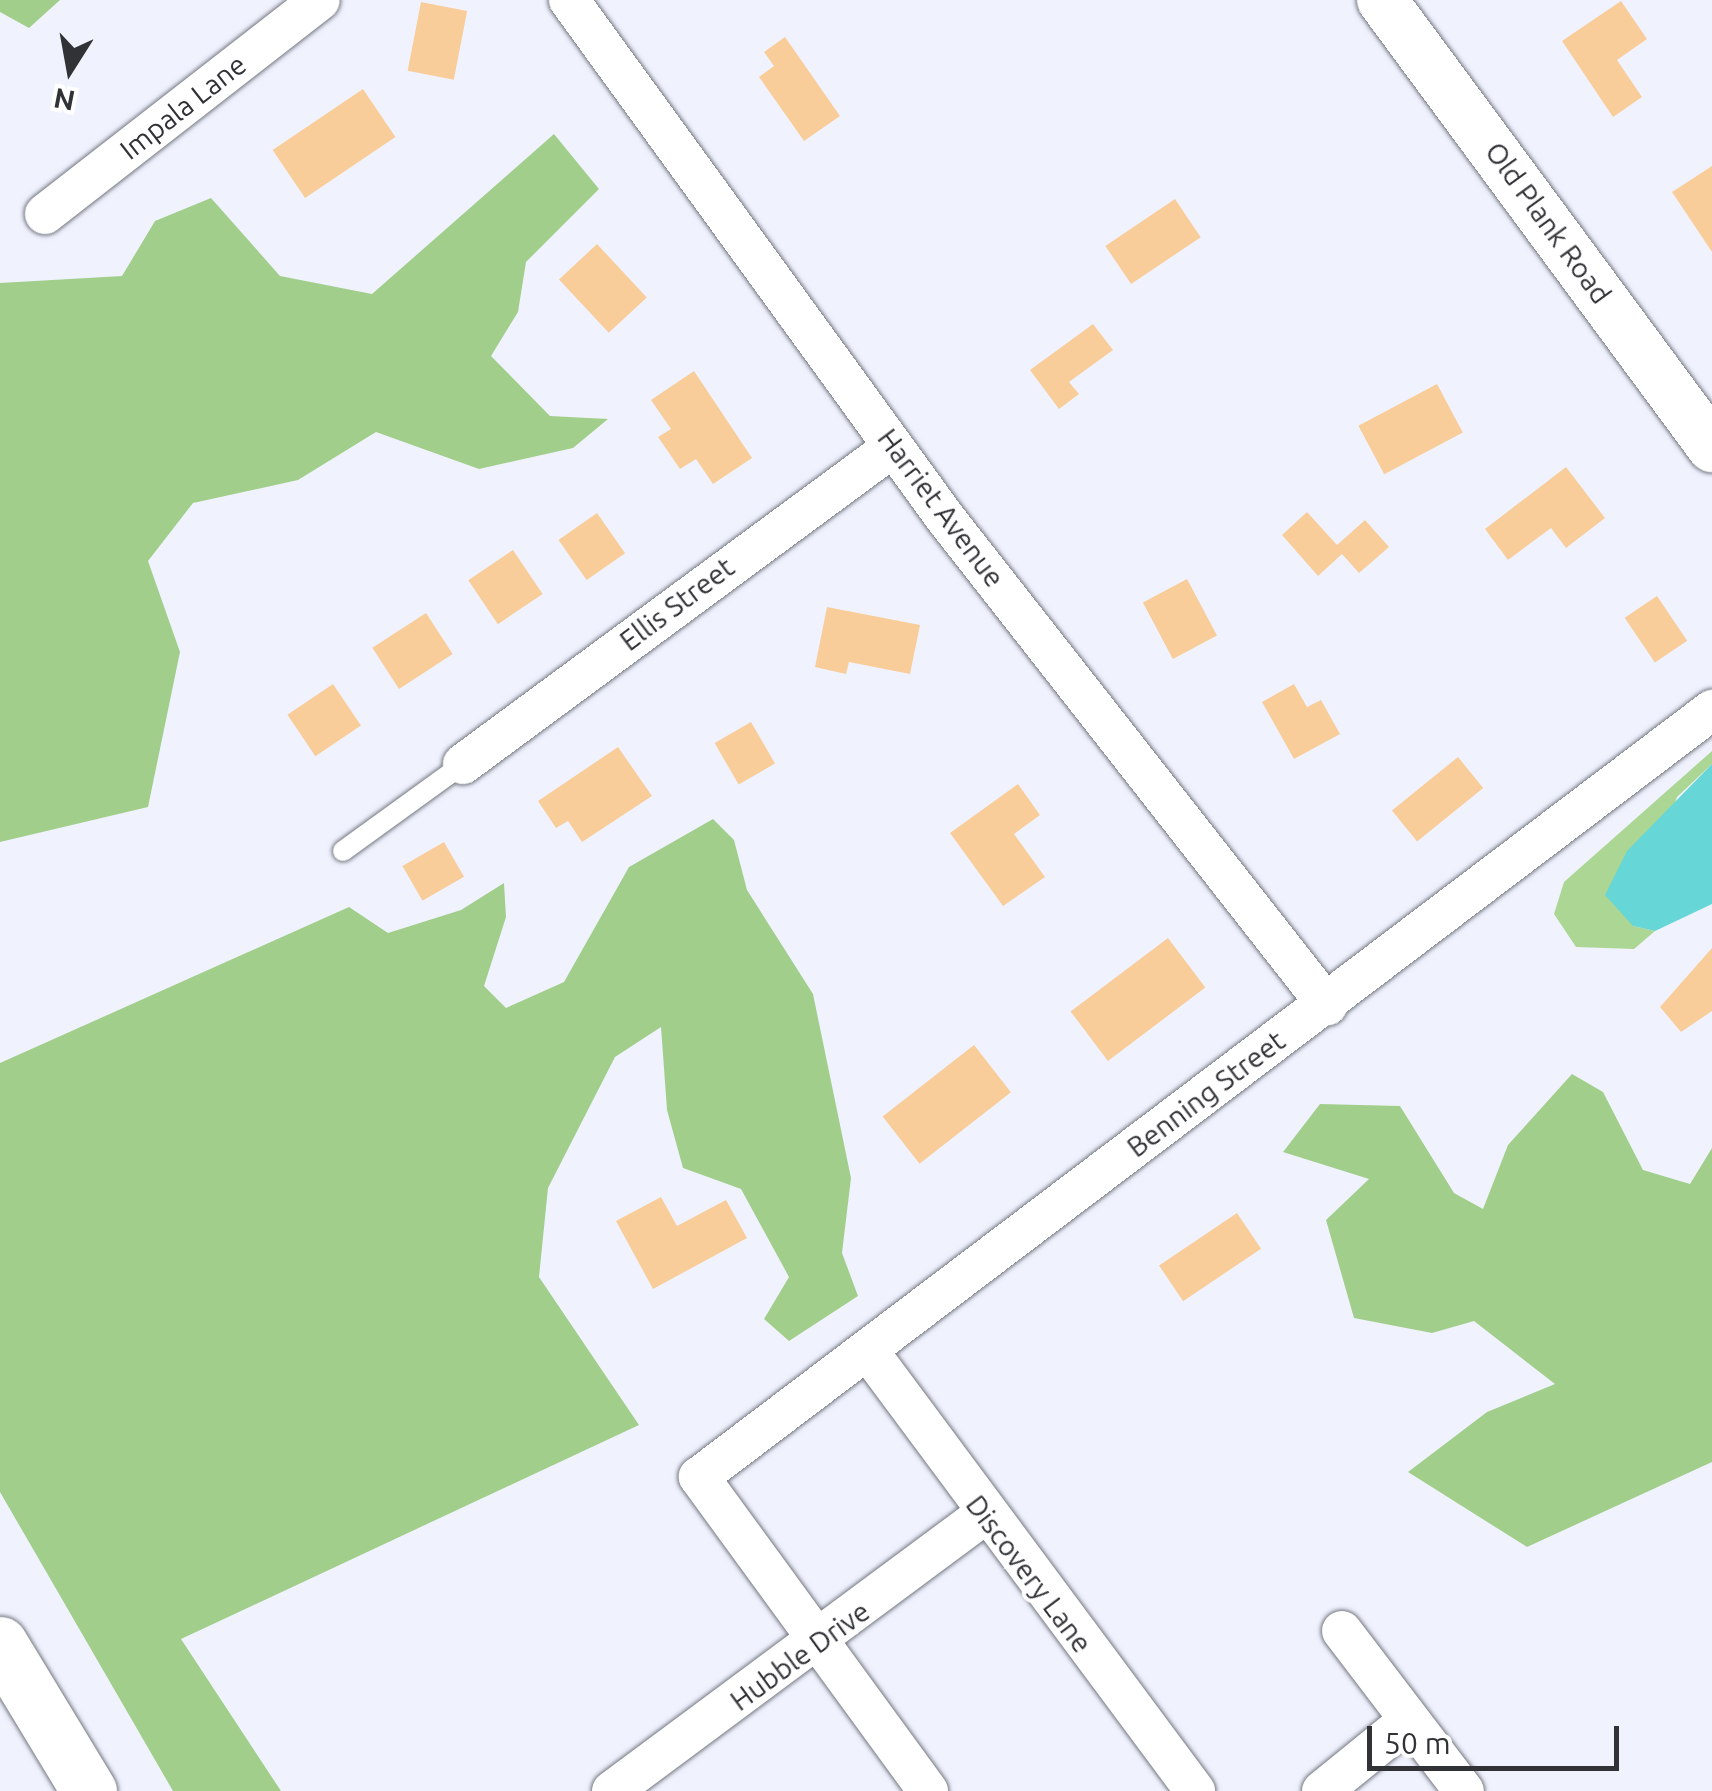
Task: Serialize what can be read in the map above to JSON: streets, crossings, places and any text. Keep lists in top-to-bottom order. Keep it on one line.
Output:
{"streets":{"street":["Impala Lane","Old Plank Road","Harriet Avenue","Ellis Street","Benning Street","Discovery Lane","Hubble Drive"]},"crossings":[["Harriet Avenue","Ellis Street"],["Harriet Avenue","Benning Street"],["Benning Street","Discovery Lane"],["Benning Street","Hubble Drive"],["Discovery Lane","Hubble Drive"]],"scale_bar":"50 m","north":"bottom"}
